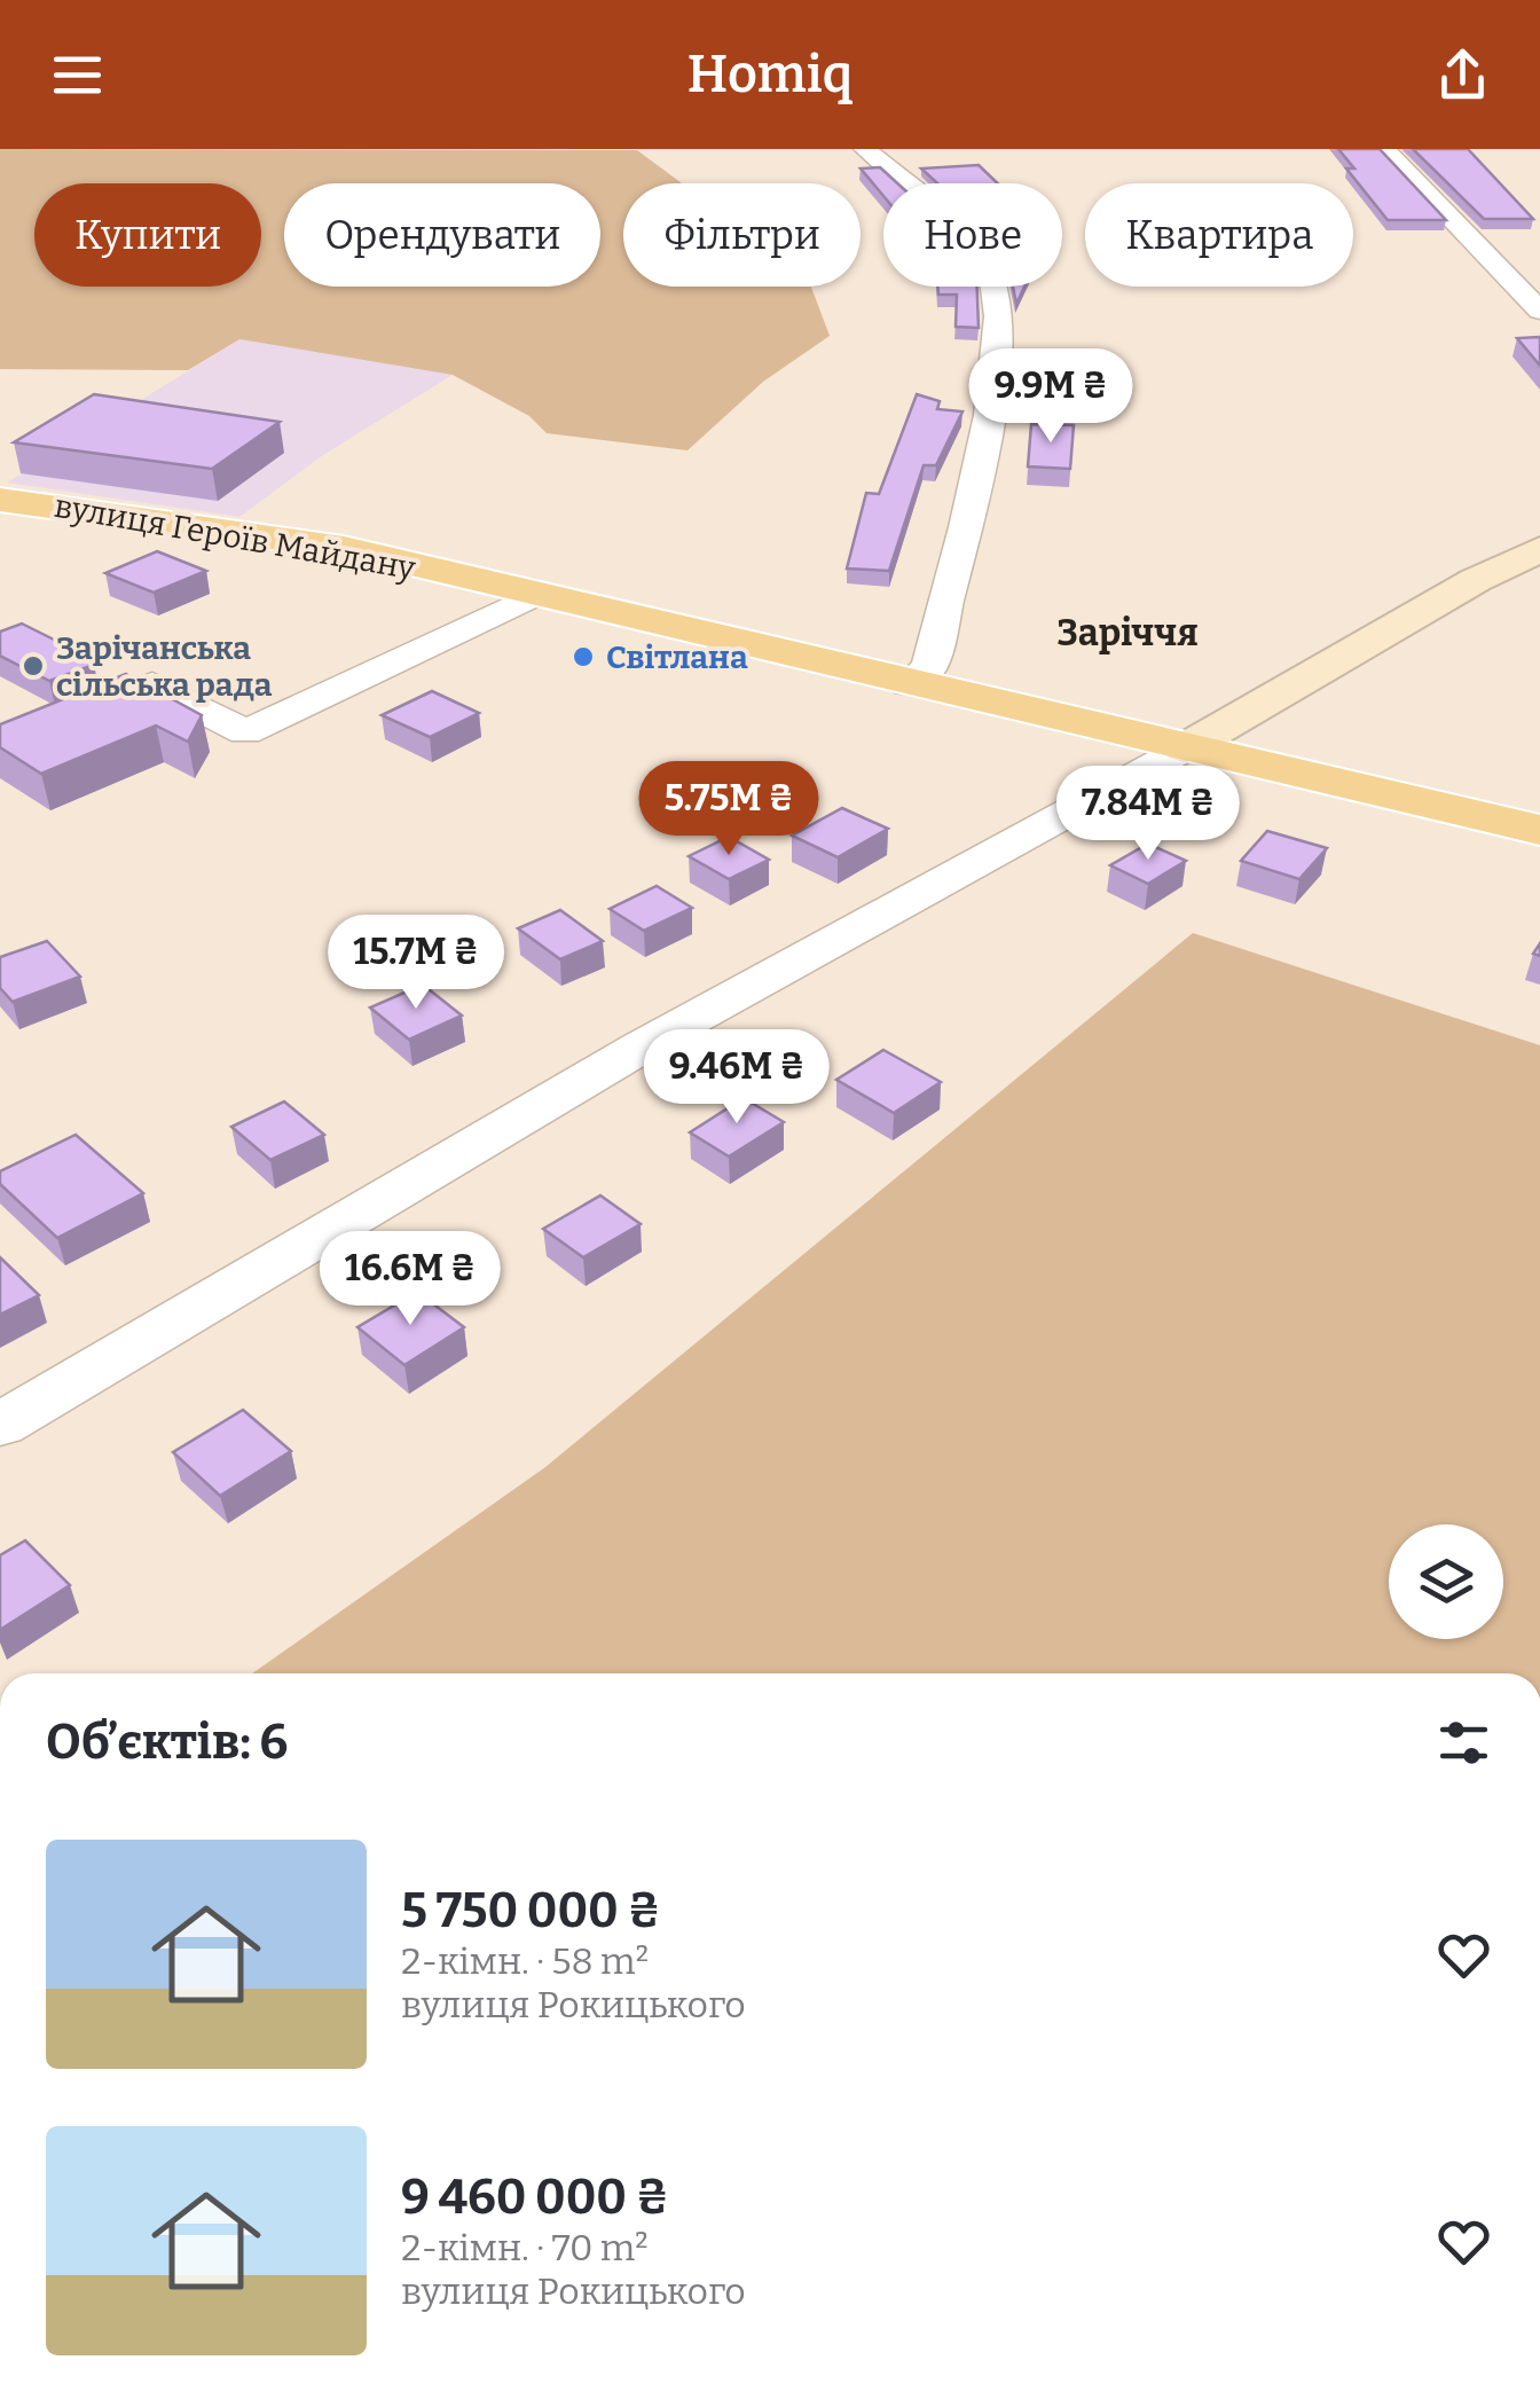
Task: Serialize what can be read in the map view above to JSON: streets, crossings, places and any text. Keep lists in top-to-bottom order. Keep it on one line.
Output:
{"streets":{"main road":["вулиця Героїв Майдану"]},"districts":["Заріччя"],"places":["Світлана","Зарічанська сільська рада"],"page":{"header":"Homiq","chip":["Купити","Орендувати","Фільтри","Нове","Квартира"],"price":["9.9M ₴","5.75M ₴","7.84M ₴","15.7M ₴","9.46M ₴","16.6M ₴"],"heading":"Об’єктів: 6","list":[{"name":"5 750 000 ₴","note":"2-кімн. · 58 m² · вулиця Рокицького"},{"name":"9 460 000 ₴","note":"2-кімн. · 70 m² · вулиця Рокицького"}]}}
